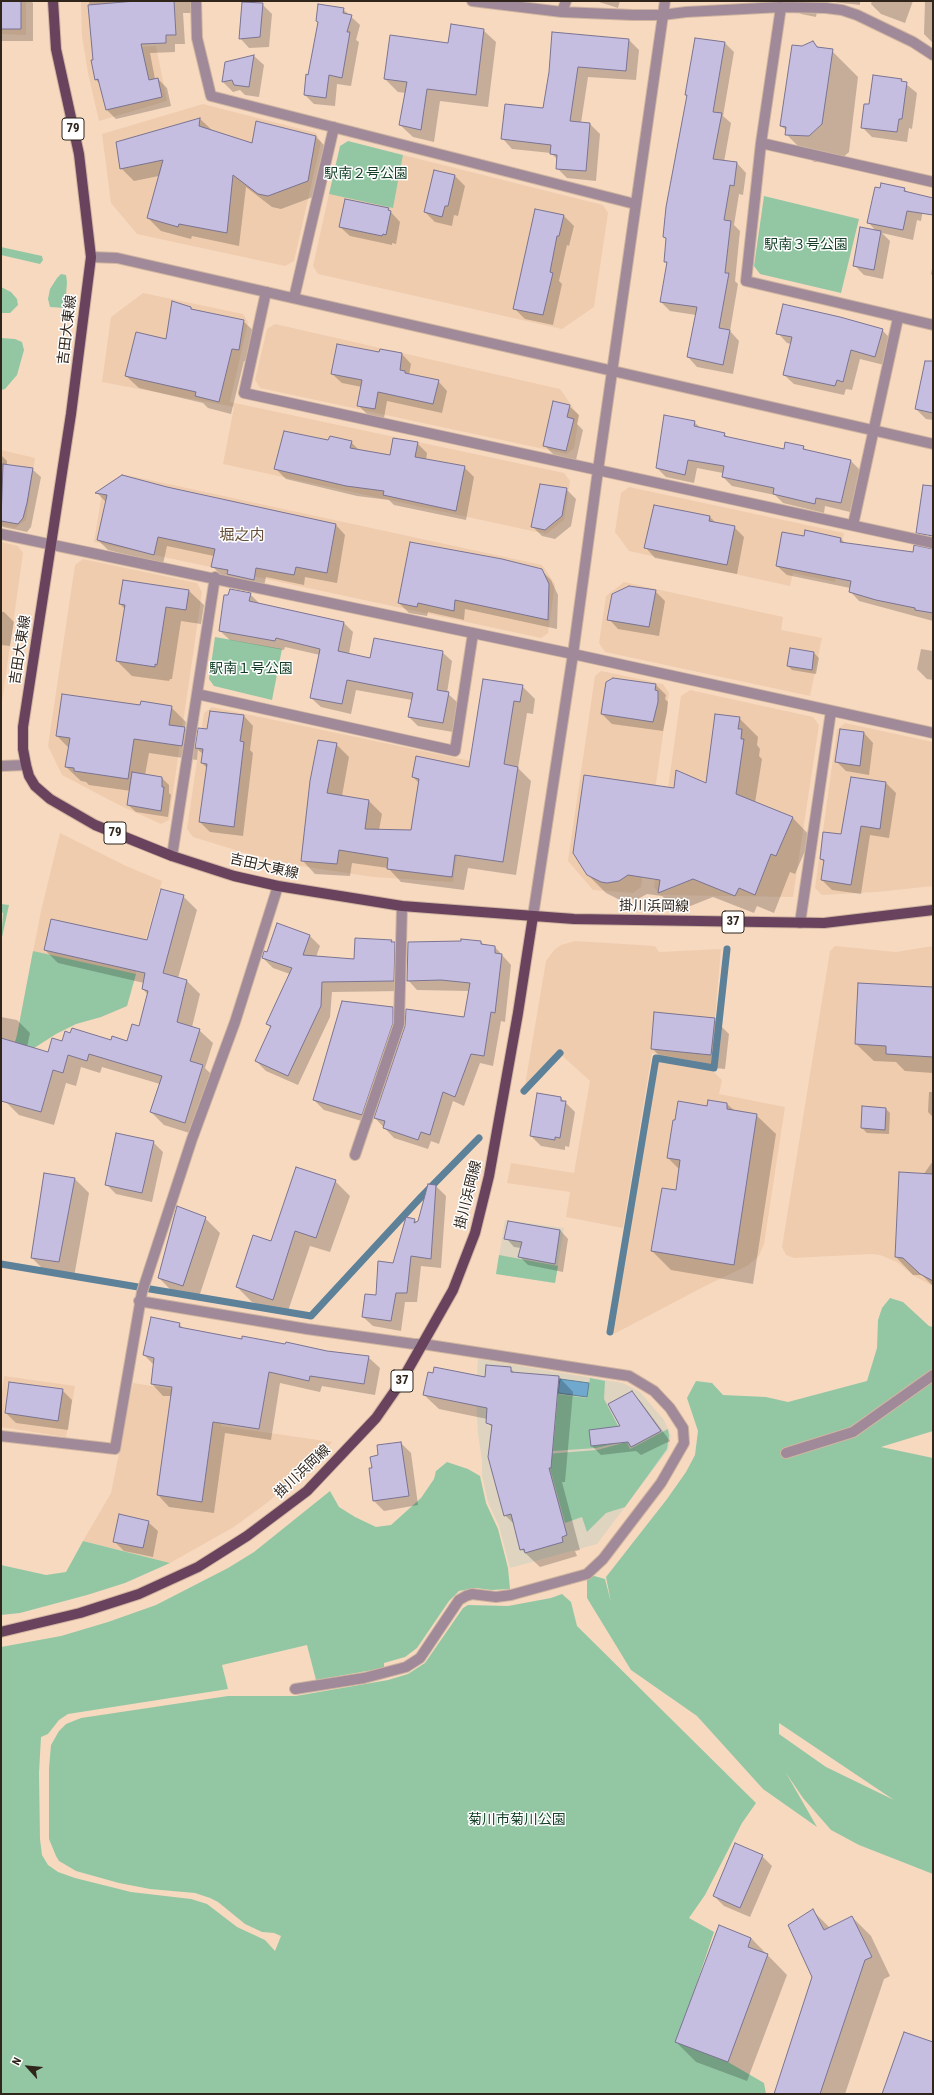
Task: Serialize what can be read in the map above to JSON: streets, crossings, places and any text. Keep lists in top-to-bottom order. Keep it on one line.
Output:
{"streets":{"main road":["79","吉田大東線","掛川浜岡線","37"]},"crossings":[["吉田大東線","掛川浜岡線"]],"districts":["堀之内"],"parks":["駅南２号公園","駅南３号公園","駅南１号公園","菊川市菊川公園"],"north":"top left"}
